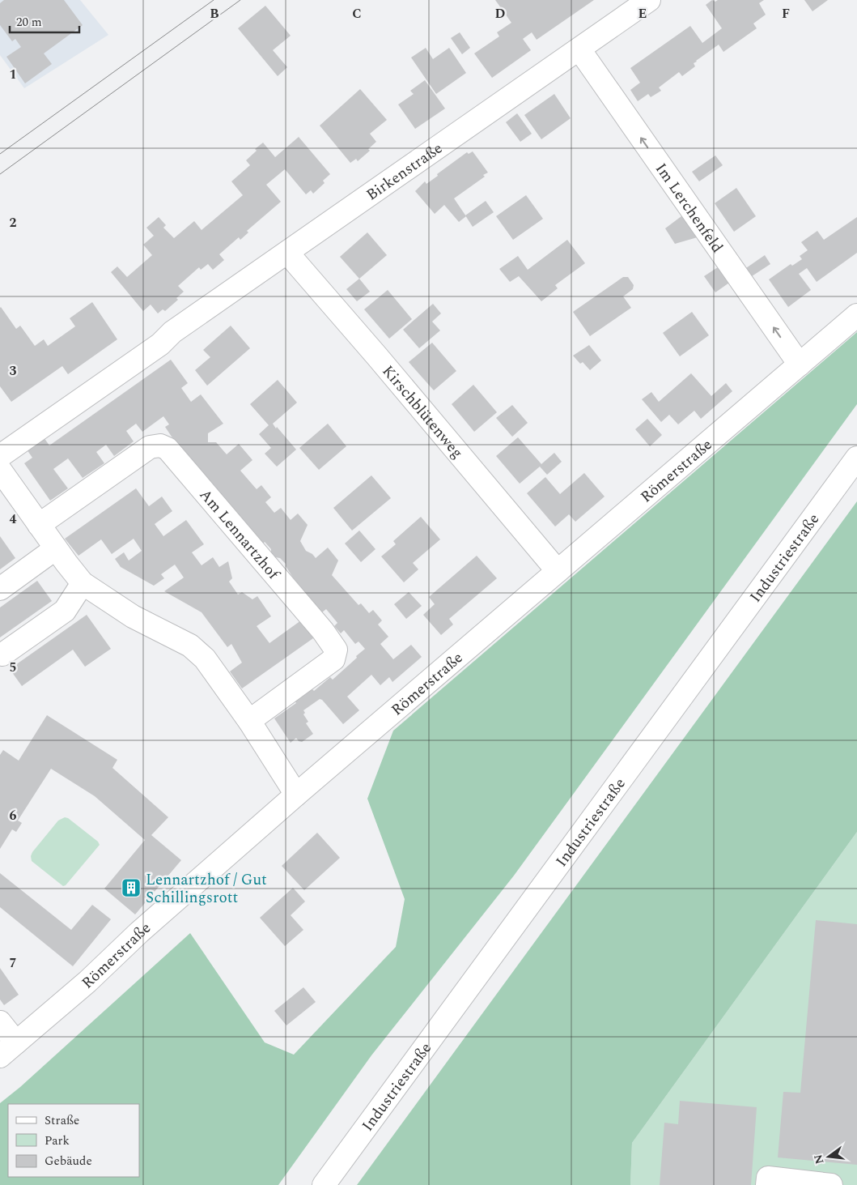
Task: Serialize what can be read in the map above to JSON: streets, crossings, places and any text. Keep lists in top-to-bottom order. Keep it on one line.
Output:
{"streets":{"street":["Birkenstraße","Im Lerchenfeld","Kirschblütenweg","Römerstraße","Am Lennartzhof","Industriestraße"]},"crossings":[["Birkenstraße","Im Lerchenfeld"],["Birkenstraße","Kirschblütenweg"],["Im Lerchenfeld","Römerstraße"],["Kirschblütenweg","Römerstraße"]],"one_way":["Im Lerchenfeld"],"places":{"building":["Lennartzhof / Gut Schillingsrott"]},"legend":["Straße","Park","Gebäude"],"scale_bar":"20 m","north":"left","grid":{"columns":["B","C","D","E","F"],"rows":["1","2","3","4","5","6","7"]}}
